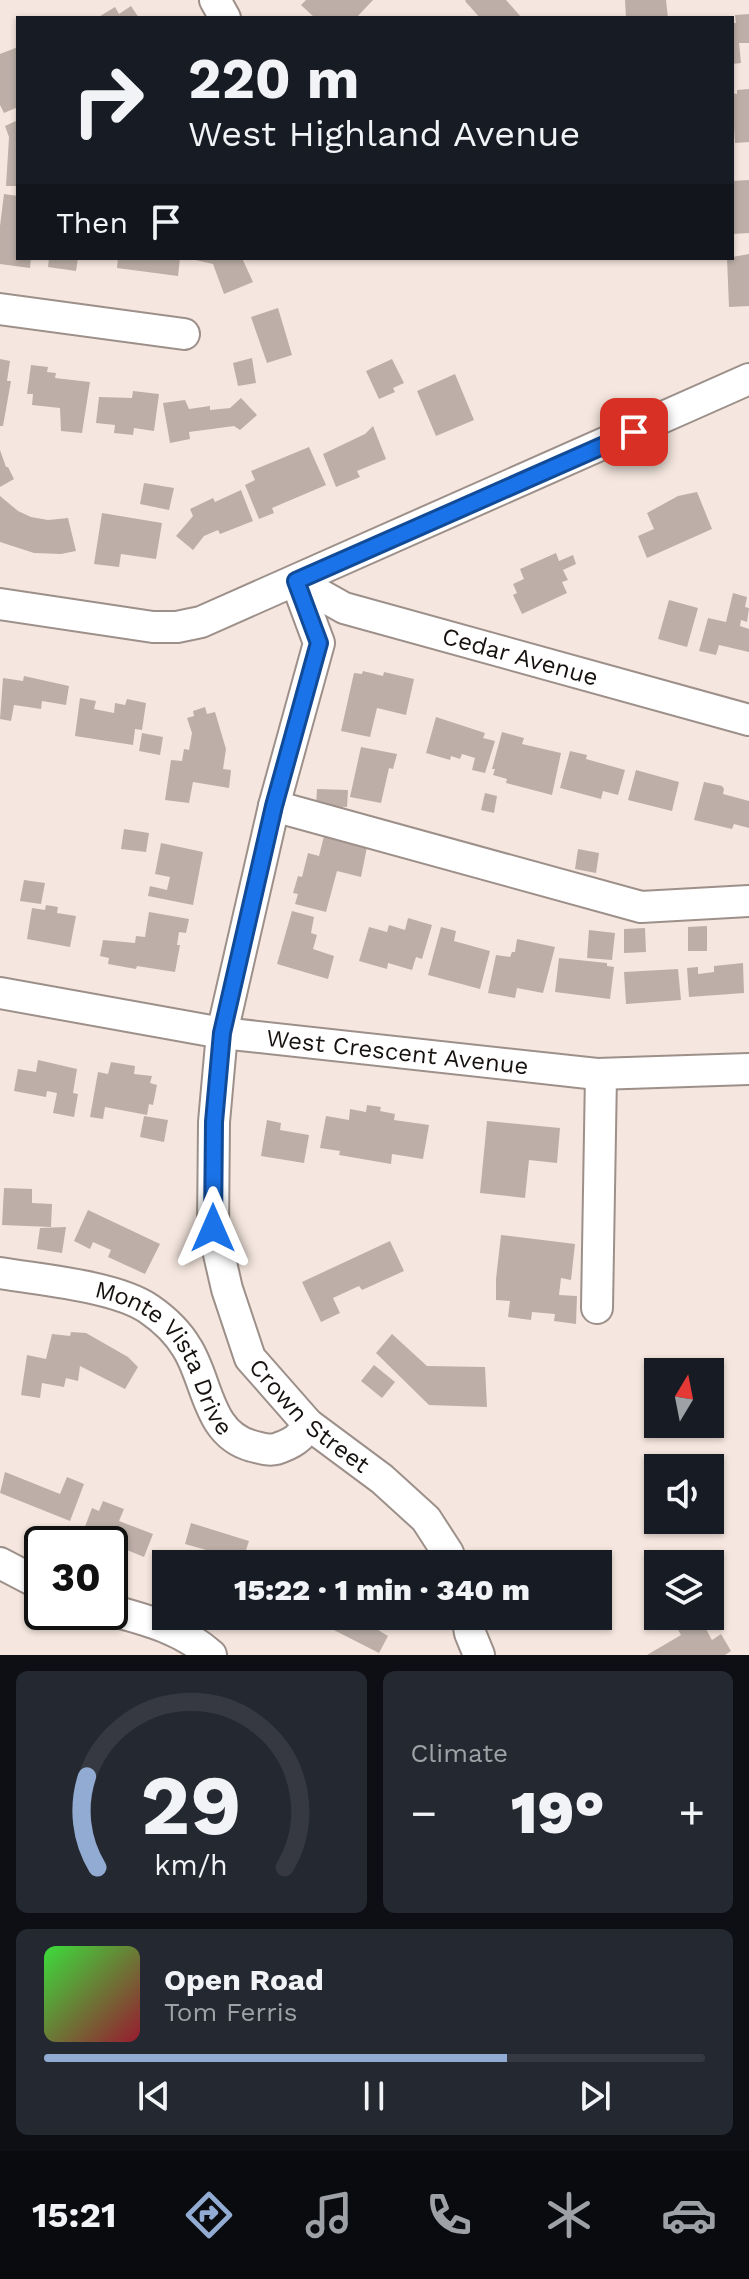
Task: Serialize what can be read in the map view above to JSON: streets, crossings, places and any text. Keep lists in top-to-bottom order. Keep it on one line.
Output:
{"streets":{"street":["Cedar Avenue","West Crescent Avenue","Monte Vista Drive","Crown Street"]},"crossings":[["Cedar Avenue","Crown Street"],["West Crescent Avenue","Crown Street"],["Monte Vista Drive","Crown Street"]],"north":"top","page":{"turn":["220 m","West Highland Avenue"],"then":"Then","limit":"30","trip":"15:22 · 1 min · 340 m","tile":"Climate","heat":["−","19°","+"],"song":["Open Road","Tom Ferris"],"tabs":"15:21","gauge":["29","km/h"]}}
